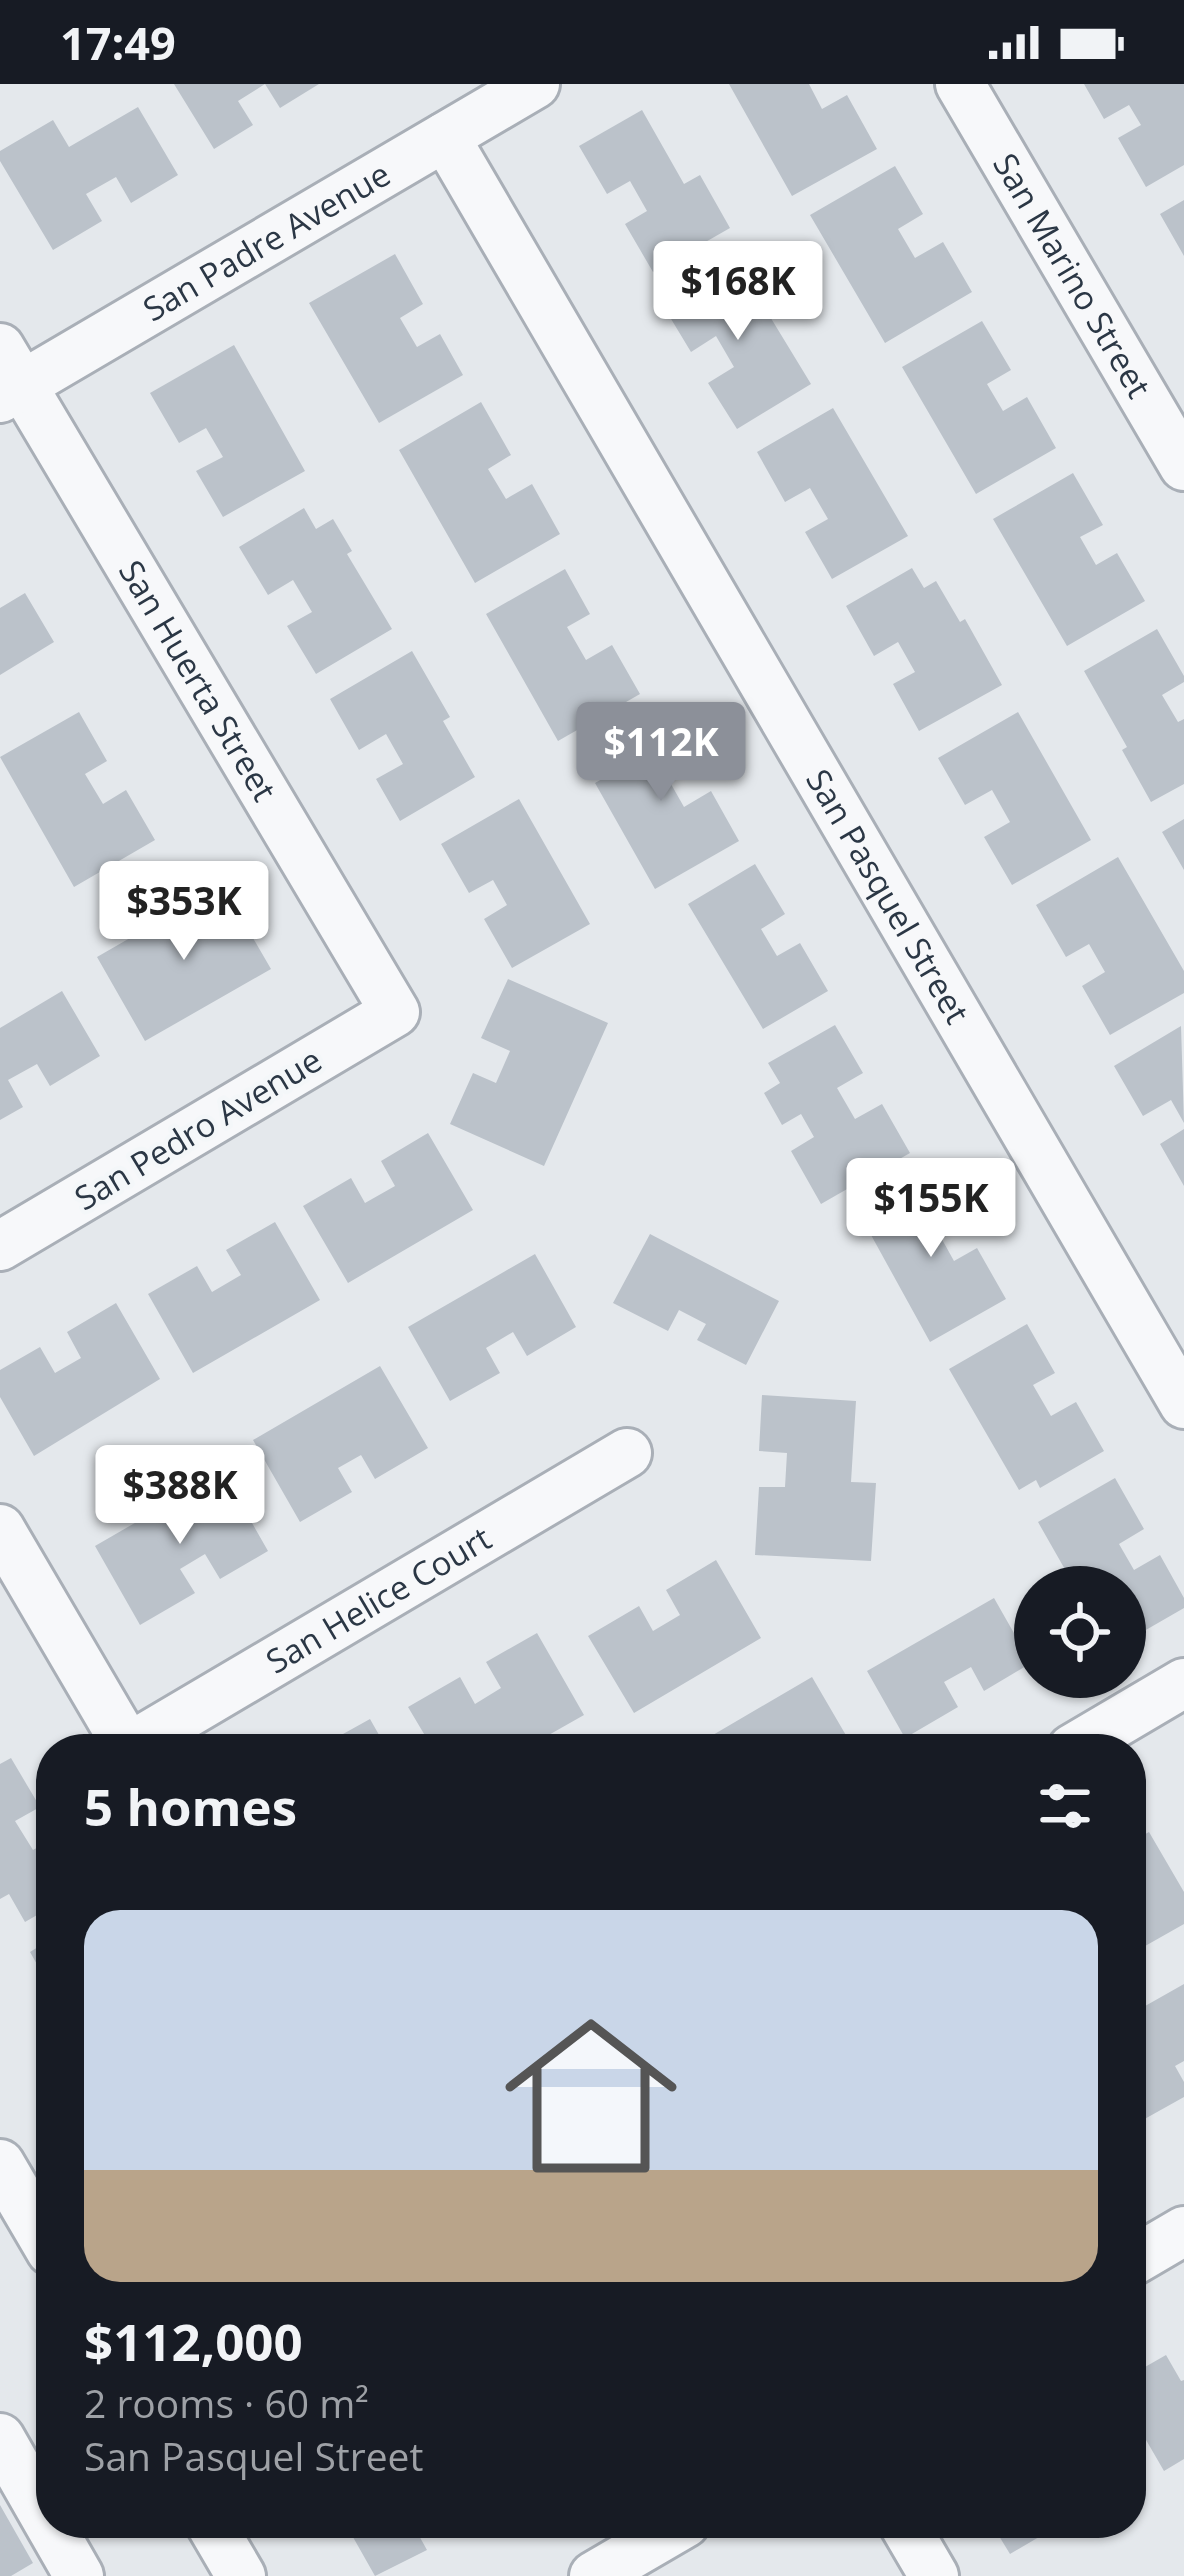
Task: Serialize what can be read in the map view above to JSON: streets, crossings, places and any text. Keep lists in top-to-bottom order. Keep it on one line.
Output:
{"streets":{"street":["San Padre Avenue","San Marino Street","San Huerta Street","San Pasquel Street","San Pedro Avenue","San Helice Court"]},"crossings":[["San Padre Avenue","San Huerta Street"],["San Padre Avenue","San Pasquel Street"],["San Huerta Street","San Pedro Avenue"]],"page":{"status":"17:49","price":["$168K","$112K","$353K","$155K","$388K"],"heading":"5 homes","list":[{"name":"$112,000","note":"2 rooms · 60 m² · San Pasquel Street"}]}}
